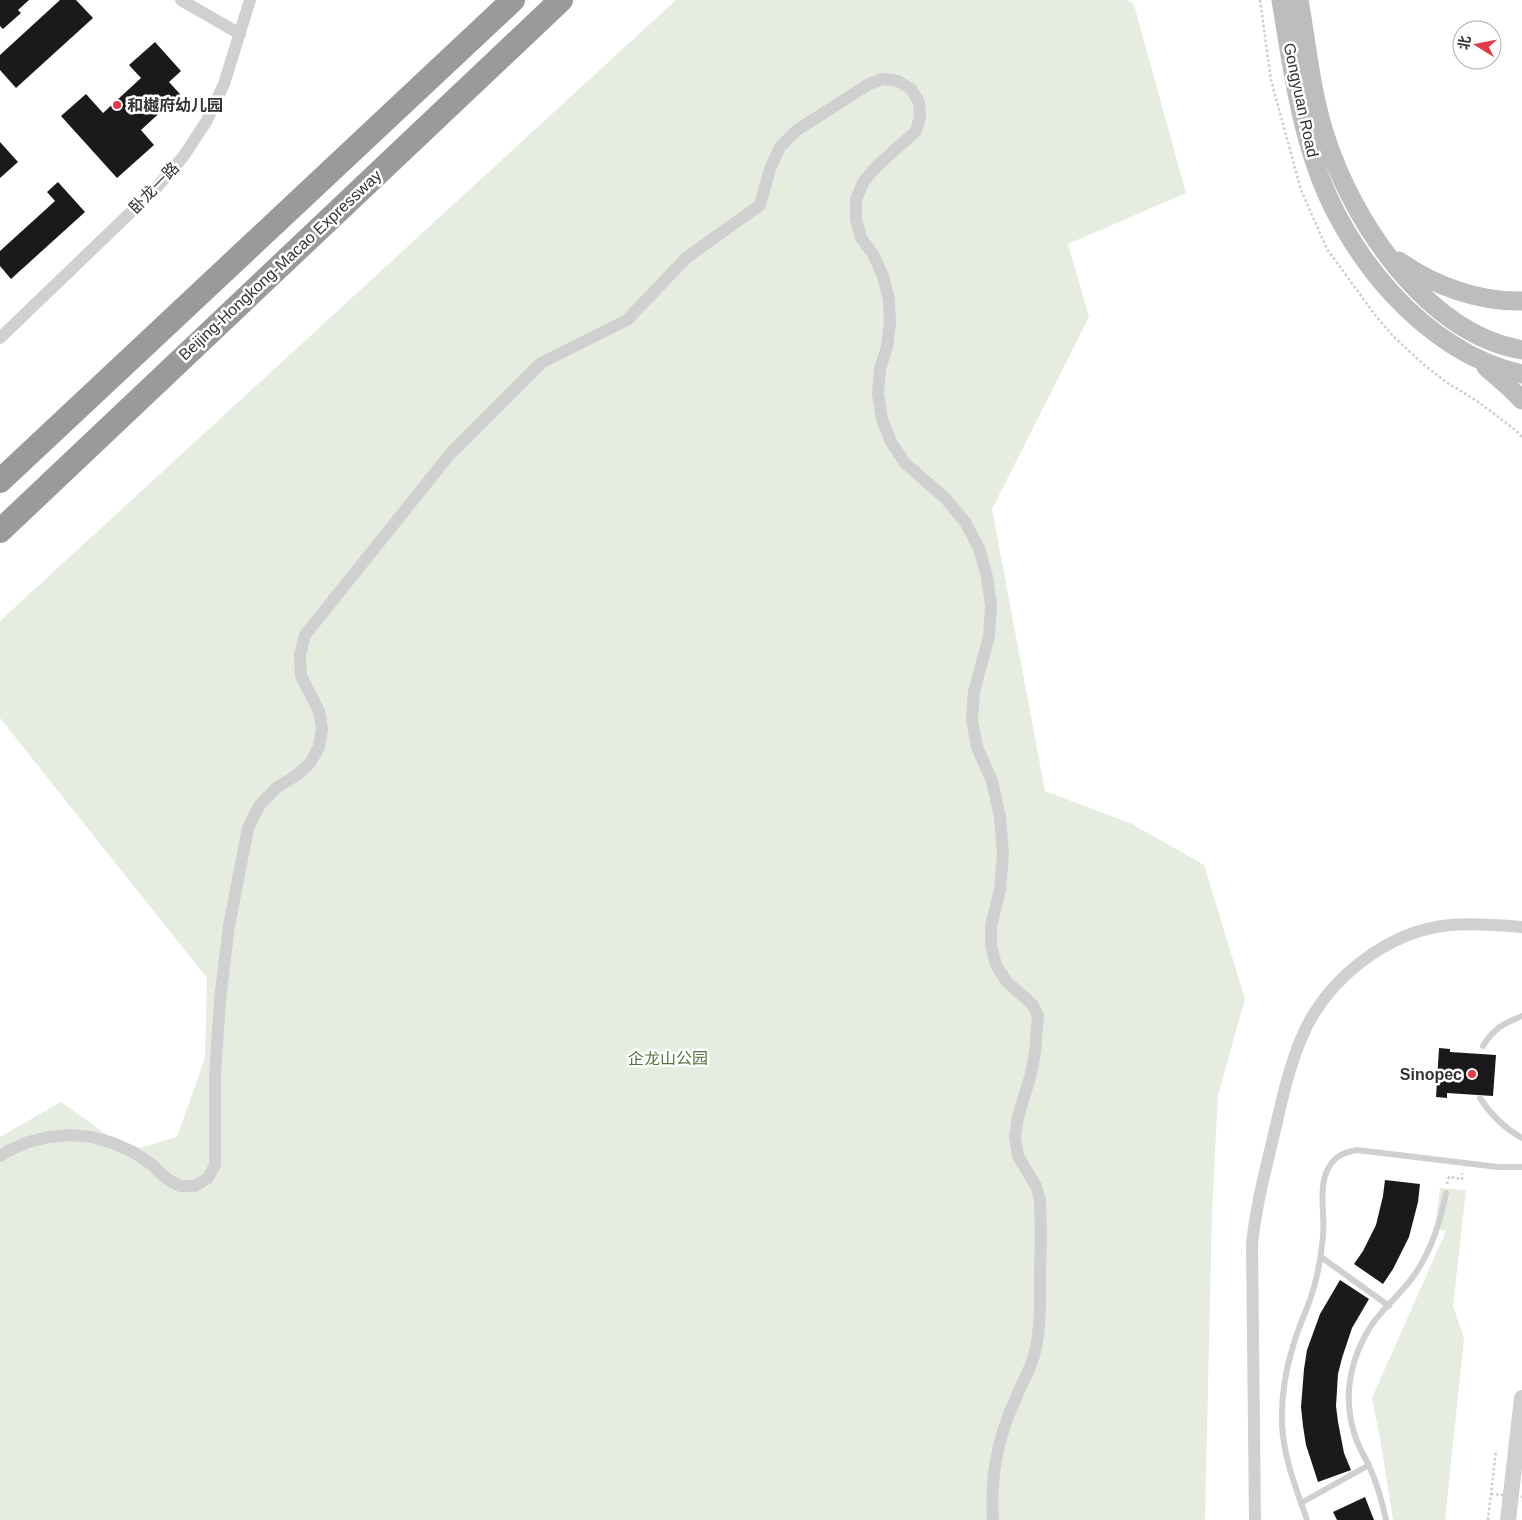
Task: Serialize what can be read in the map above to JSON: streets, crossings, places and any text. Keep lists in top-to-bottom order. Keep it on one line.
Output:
{"streets":{"highway":["Beijing-Hongkong-Macao Expressway"],"main road":["Gongyuan Road"],"street":["卧龙一路"]},"parks":["企龙山公园"],"places":["和樾府幼儿园","Sinopec"],"north":"left"}
